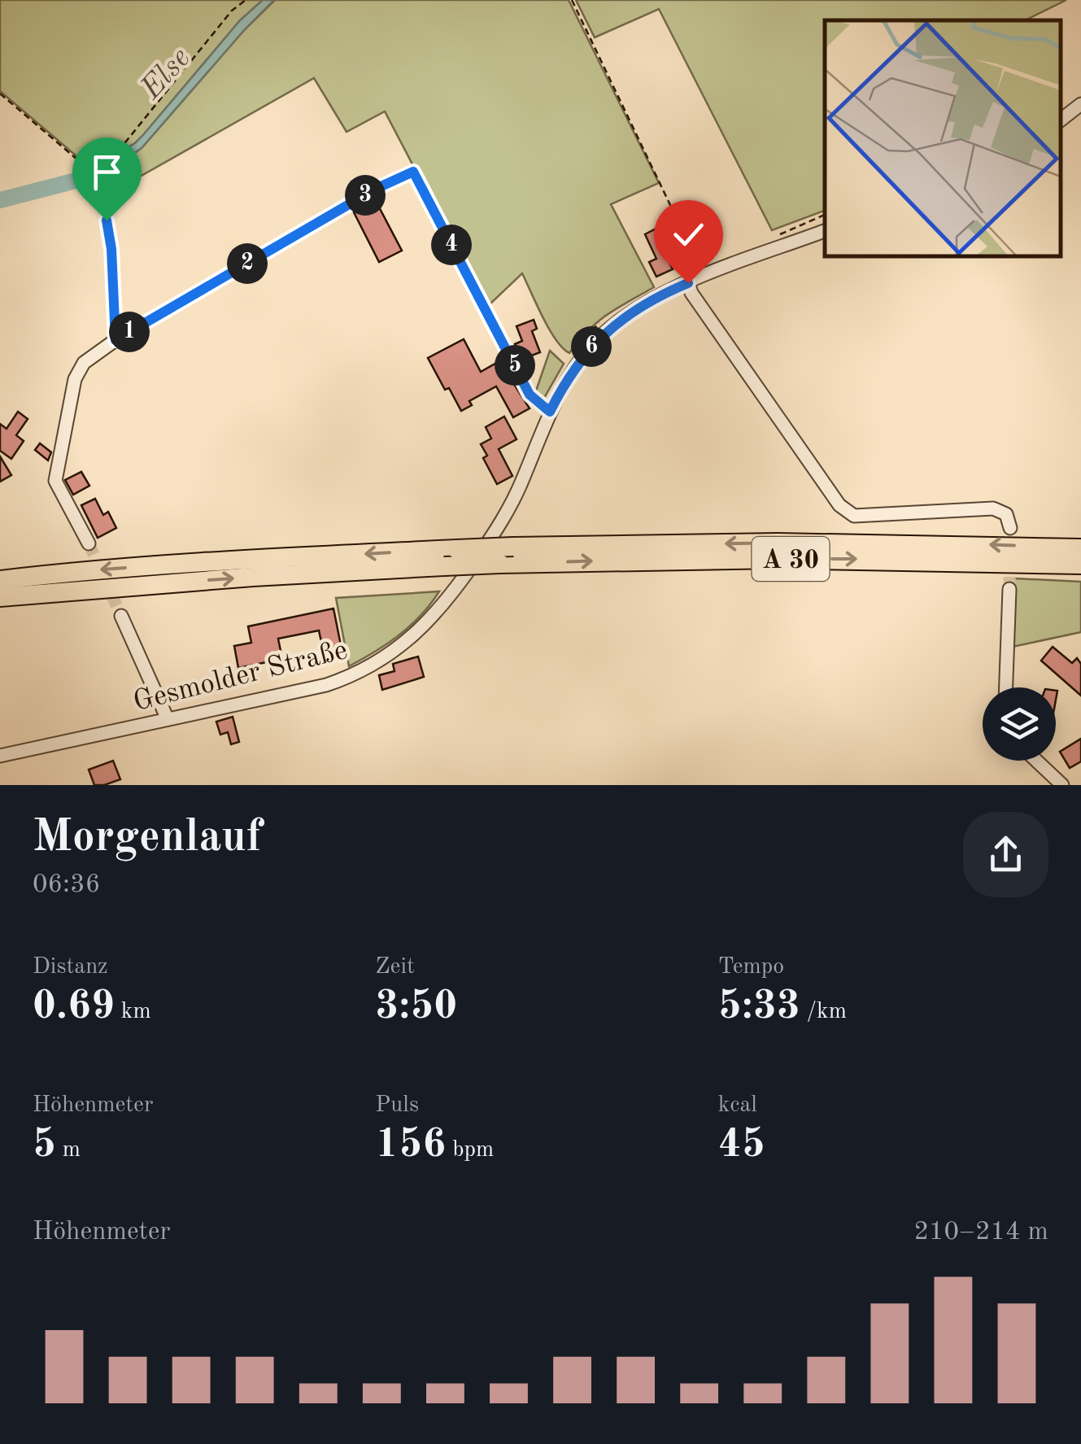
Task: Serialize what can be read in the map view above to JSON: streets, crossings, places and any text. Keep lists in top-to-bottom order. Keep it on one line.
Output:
{"streets":{"highway":["A 30"],"street":["Gesmolder Straße"]},"water":["Else"],"page":{"pins":["3","4","2","1","6","5"],"heading":["Morgenlauf","06:36"],"stats":[["Distanz","0.69 km"],["Zeit","3:50"],["Tempo","5:33 /km"],["Höhenmeter","5 m"],["Puls","156 bpm"],["kcal","45"]],"chart":["Höhenmeter","210–214 m"]}}
